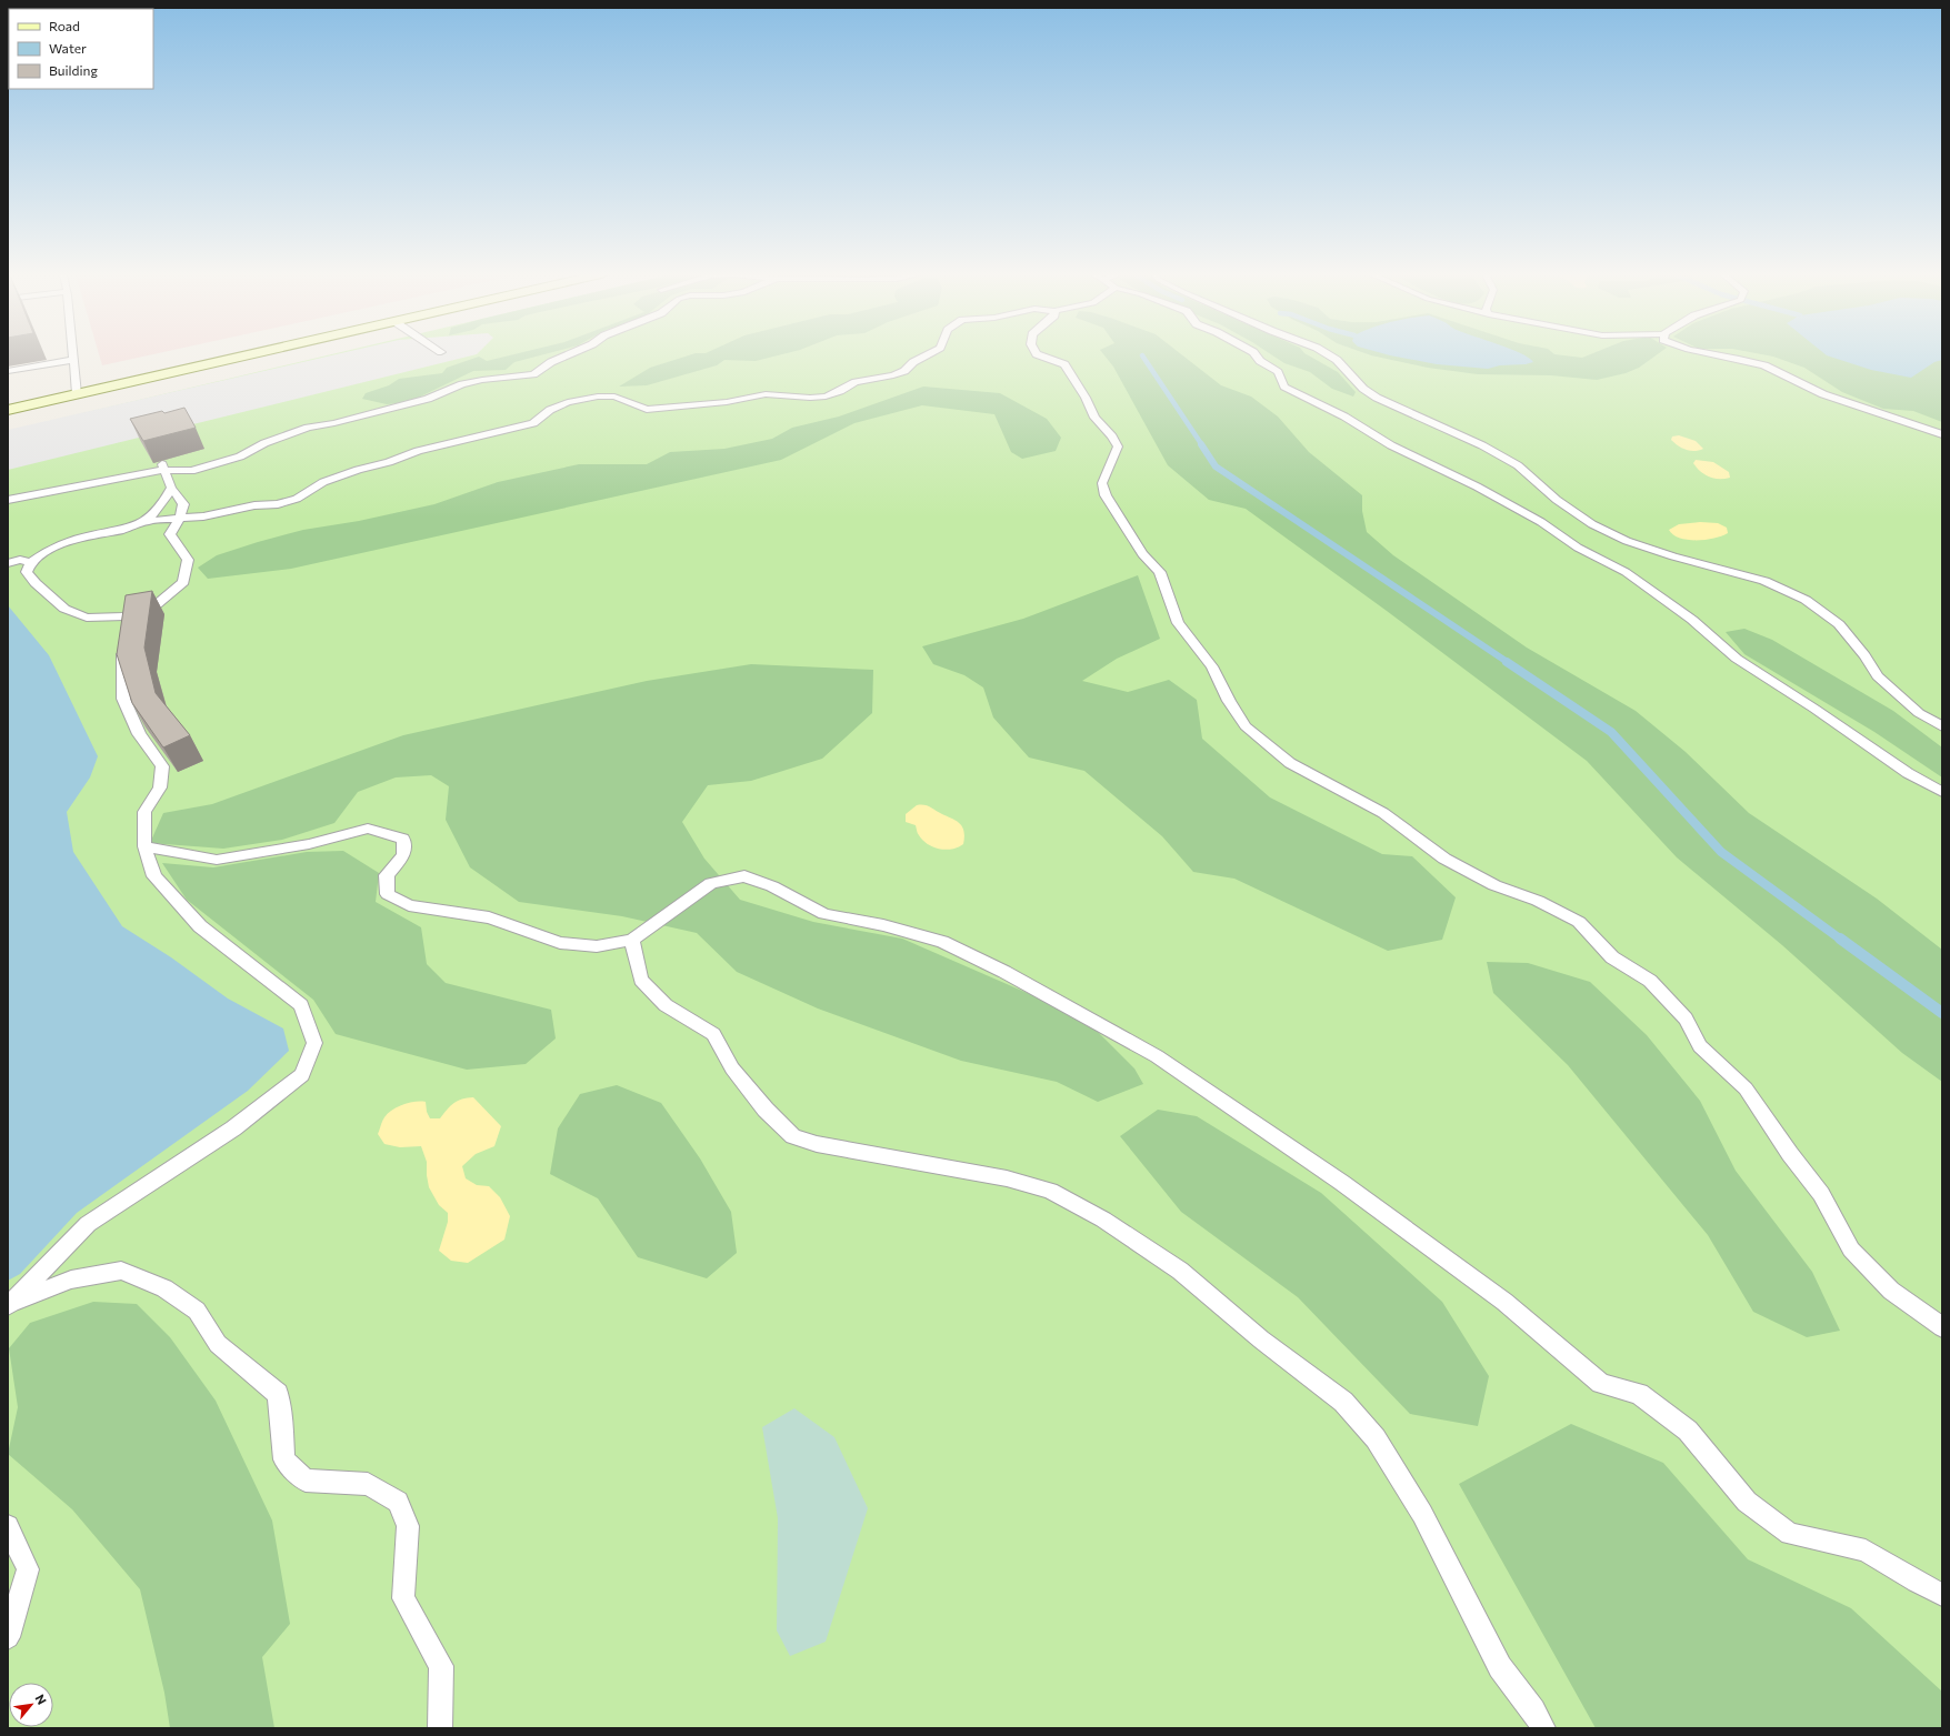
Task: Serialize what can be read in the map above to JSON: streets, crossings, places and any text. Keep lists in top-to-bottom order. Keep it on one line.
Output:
{"legend":["Road","Water","Building"],"north":"top right"}
